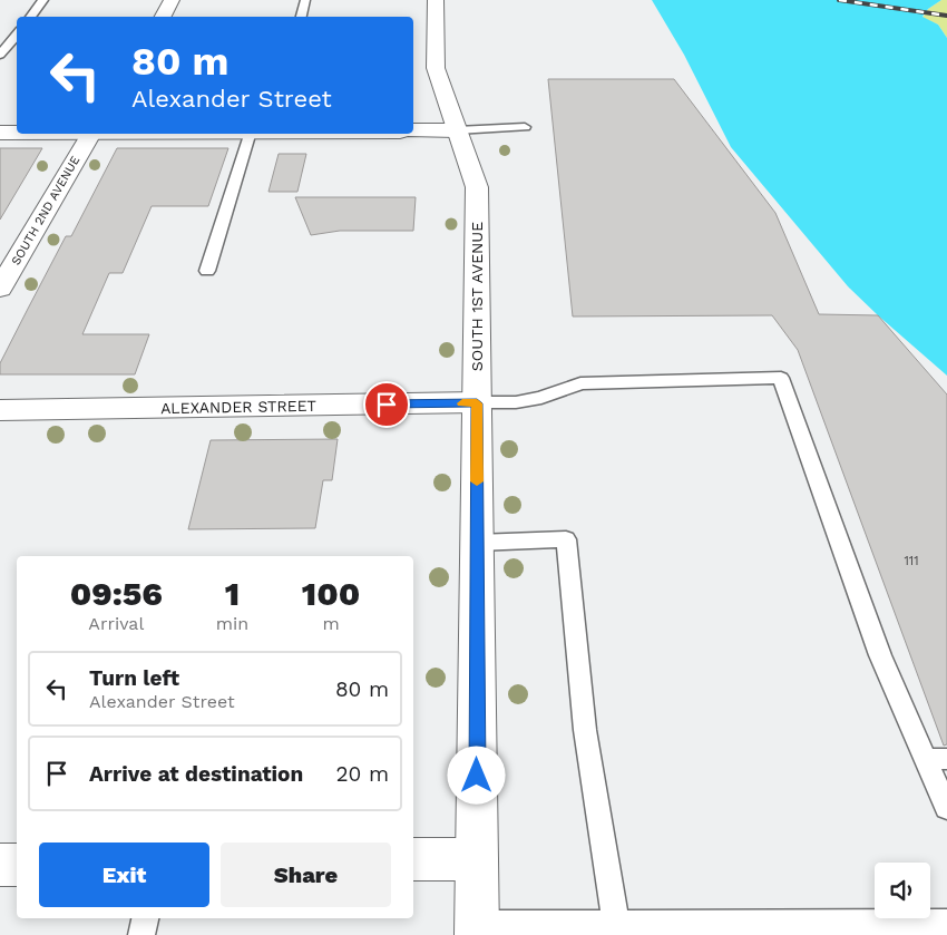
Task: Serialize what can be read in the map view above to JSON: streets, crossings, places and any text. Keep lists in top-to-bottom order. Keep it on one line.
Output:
{"streets":{"street":["SOUTH 2ND AVENUE","SOUTH 1ST AVENUE","ALEXANDER STREET"]},"crossings":[["SOUTH 1ST AVENUE","ALEXANDER STREET"]],"house_numbers":["111"],"page":{"turn":["80 m","Alexander Street"],"eta":["09:56","Arrival","1","min","100","m"],"list":[{"name":"Turn left","note":"Alexander Street","value":"80 m"},{"name":"Arrive at destination","value":"20 m"}],"buttons":["Exit","Share"]}}
